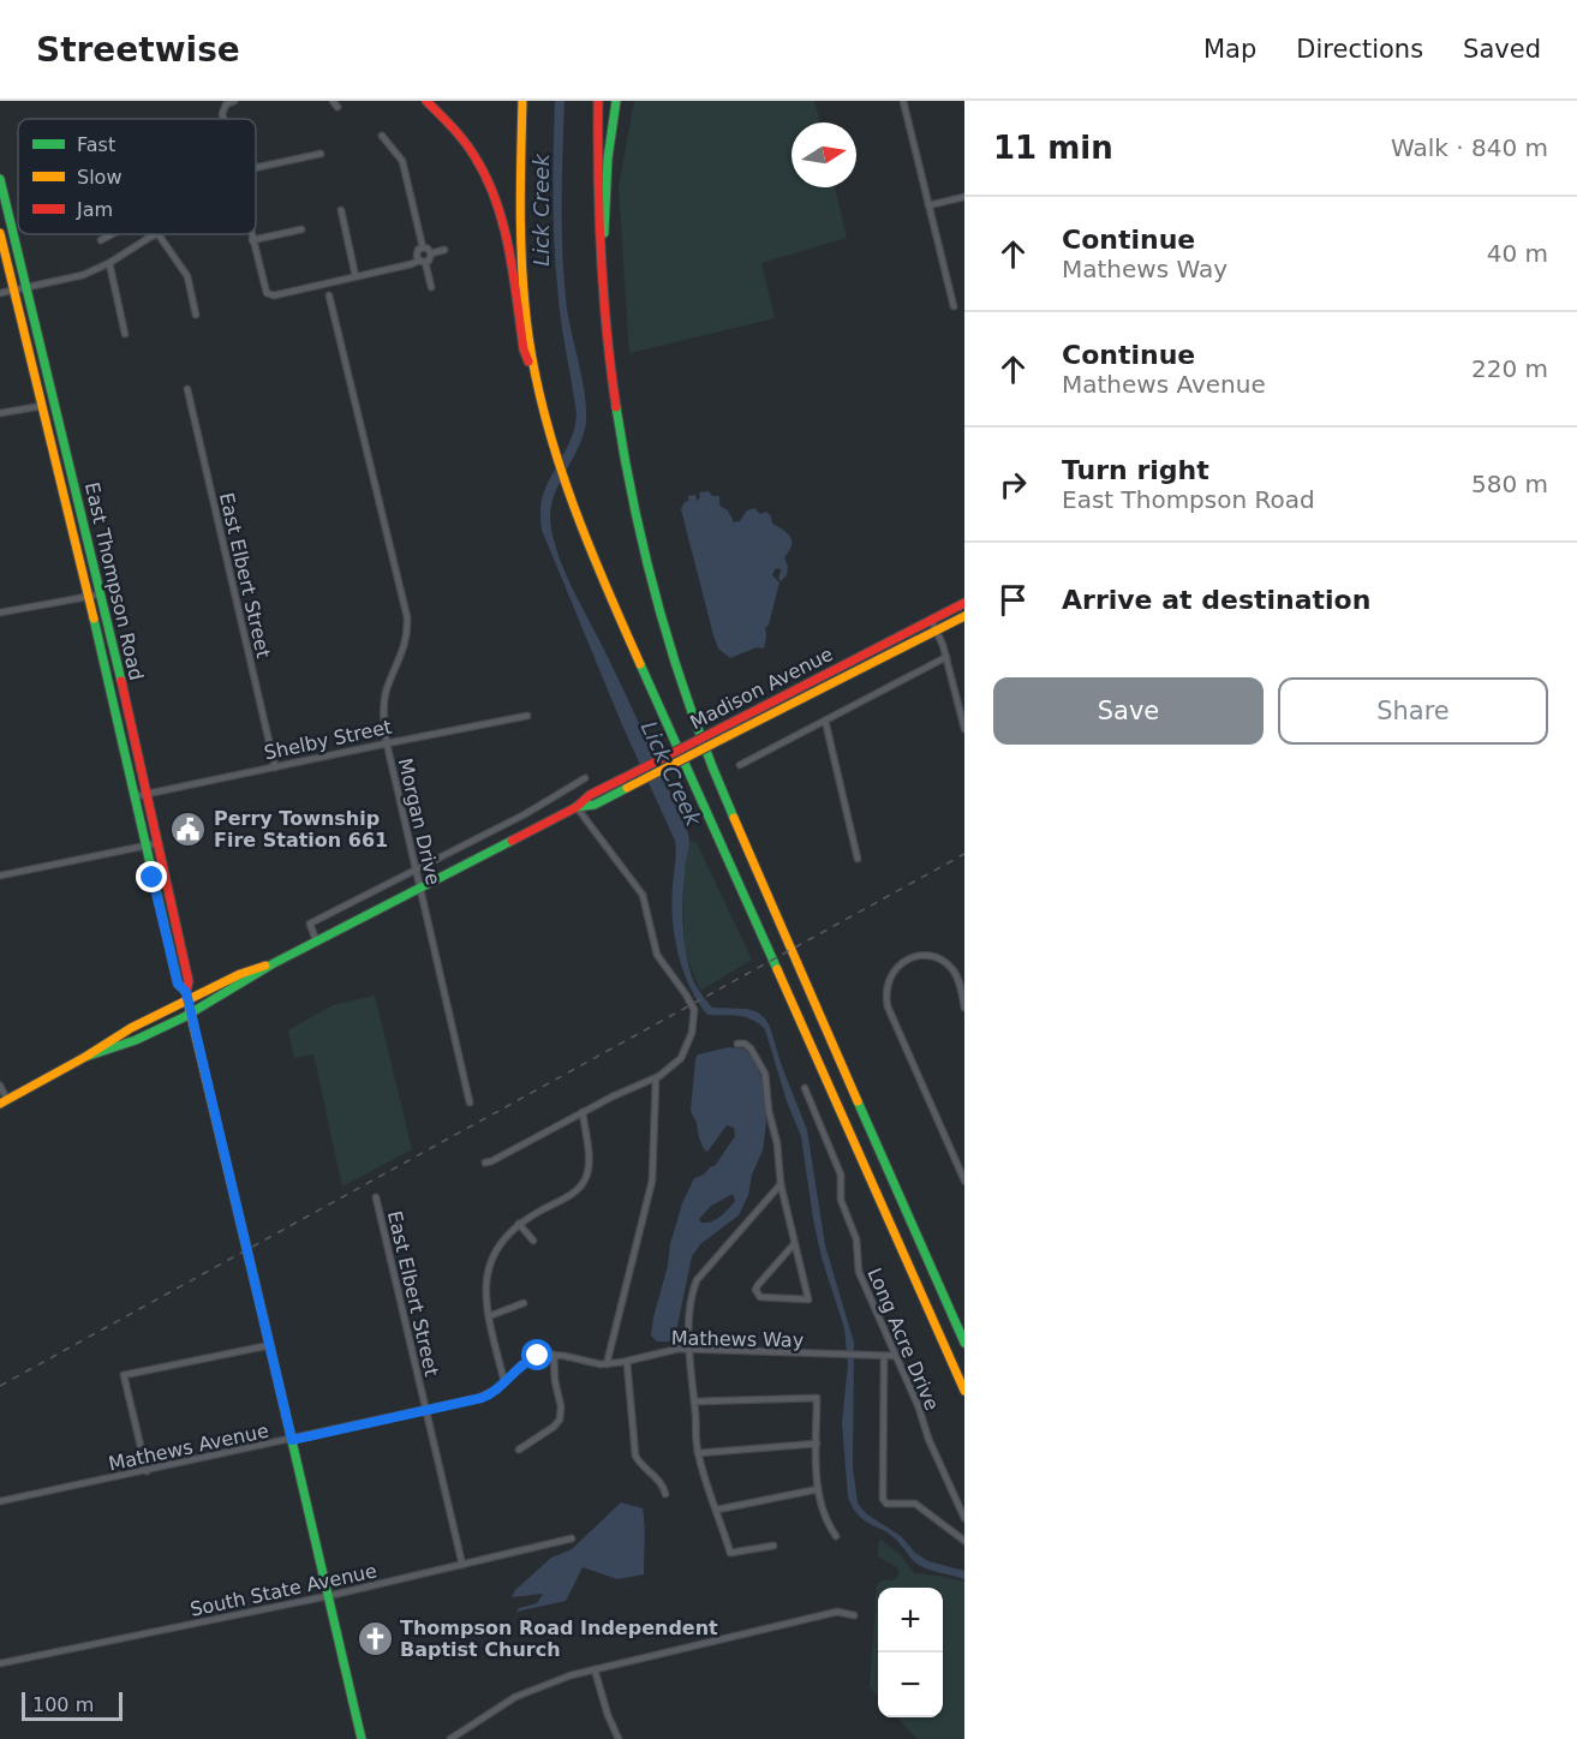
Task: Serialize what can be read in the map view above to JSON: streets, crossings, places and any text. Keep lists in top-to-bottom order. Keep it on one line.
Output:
{"streets":{"main road":["East Thompson Road","Madison Avenue"],"street":["East Elbert Street","Shelby Street","Morgan Drive","Mathews Way","Long Acre Drive","Mathews Avenue","South State Avenue"]},"crossings":[["East Elbert Street","Shelby Street"],["East Elbert Street","Mathews Avenue"],["East Elbert Street","South State Avenue"],["East Thompson Road","Madison Avenue"],["East Thompson Road","Shelby Street"],["East Thompson Road","Mathews Avenue"],["East Thompson Road","South State Avenue"],["Madison Avenue","Morgan Drive"],["Shelby Street","Morgan Drive"],["Mathews Way","Long Acre Drive"]],"water":["Lick Creek"],"places":{"public building":["Perry Township Fire Station 661"],"church":["Thompson Road Independent Baptist Church"]},"legend":["Fast","Slow","Jam"],"scale_bar":"100 m","north":"right","page":{"header":"Streetwise","nav":["Map","Directions","Saved"],"heading":["11 min","Walk · 840 m"],"list":[["Continue","Mathews Way","40 m"],["Continue","Mathews Avenue","220 m"],["Turn right","East Thompson Road","580 m"],"Arrive at destination"],"buttons":["Save","Share"],"map_buttons":["+","−"],"scale":"100 m"}}
